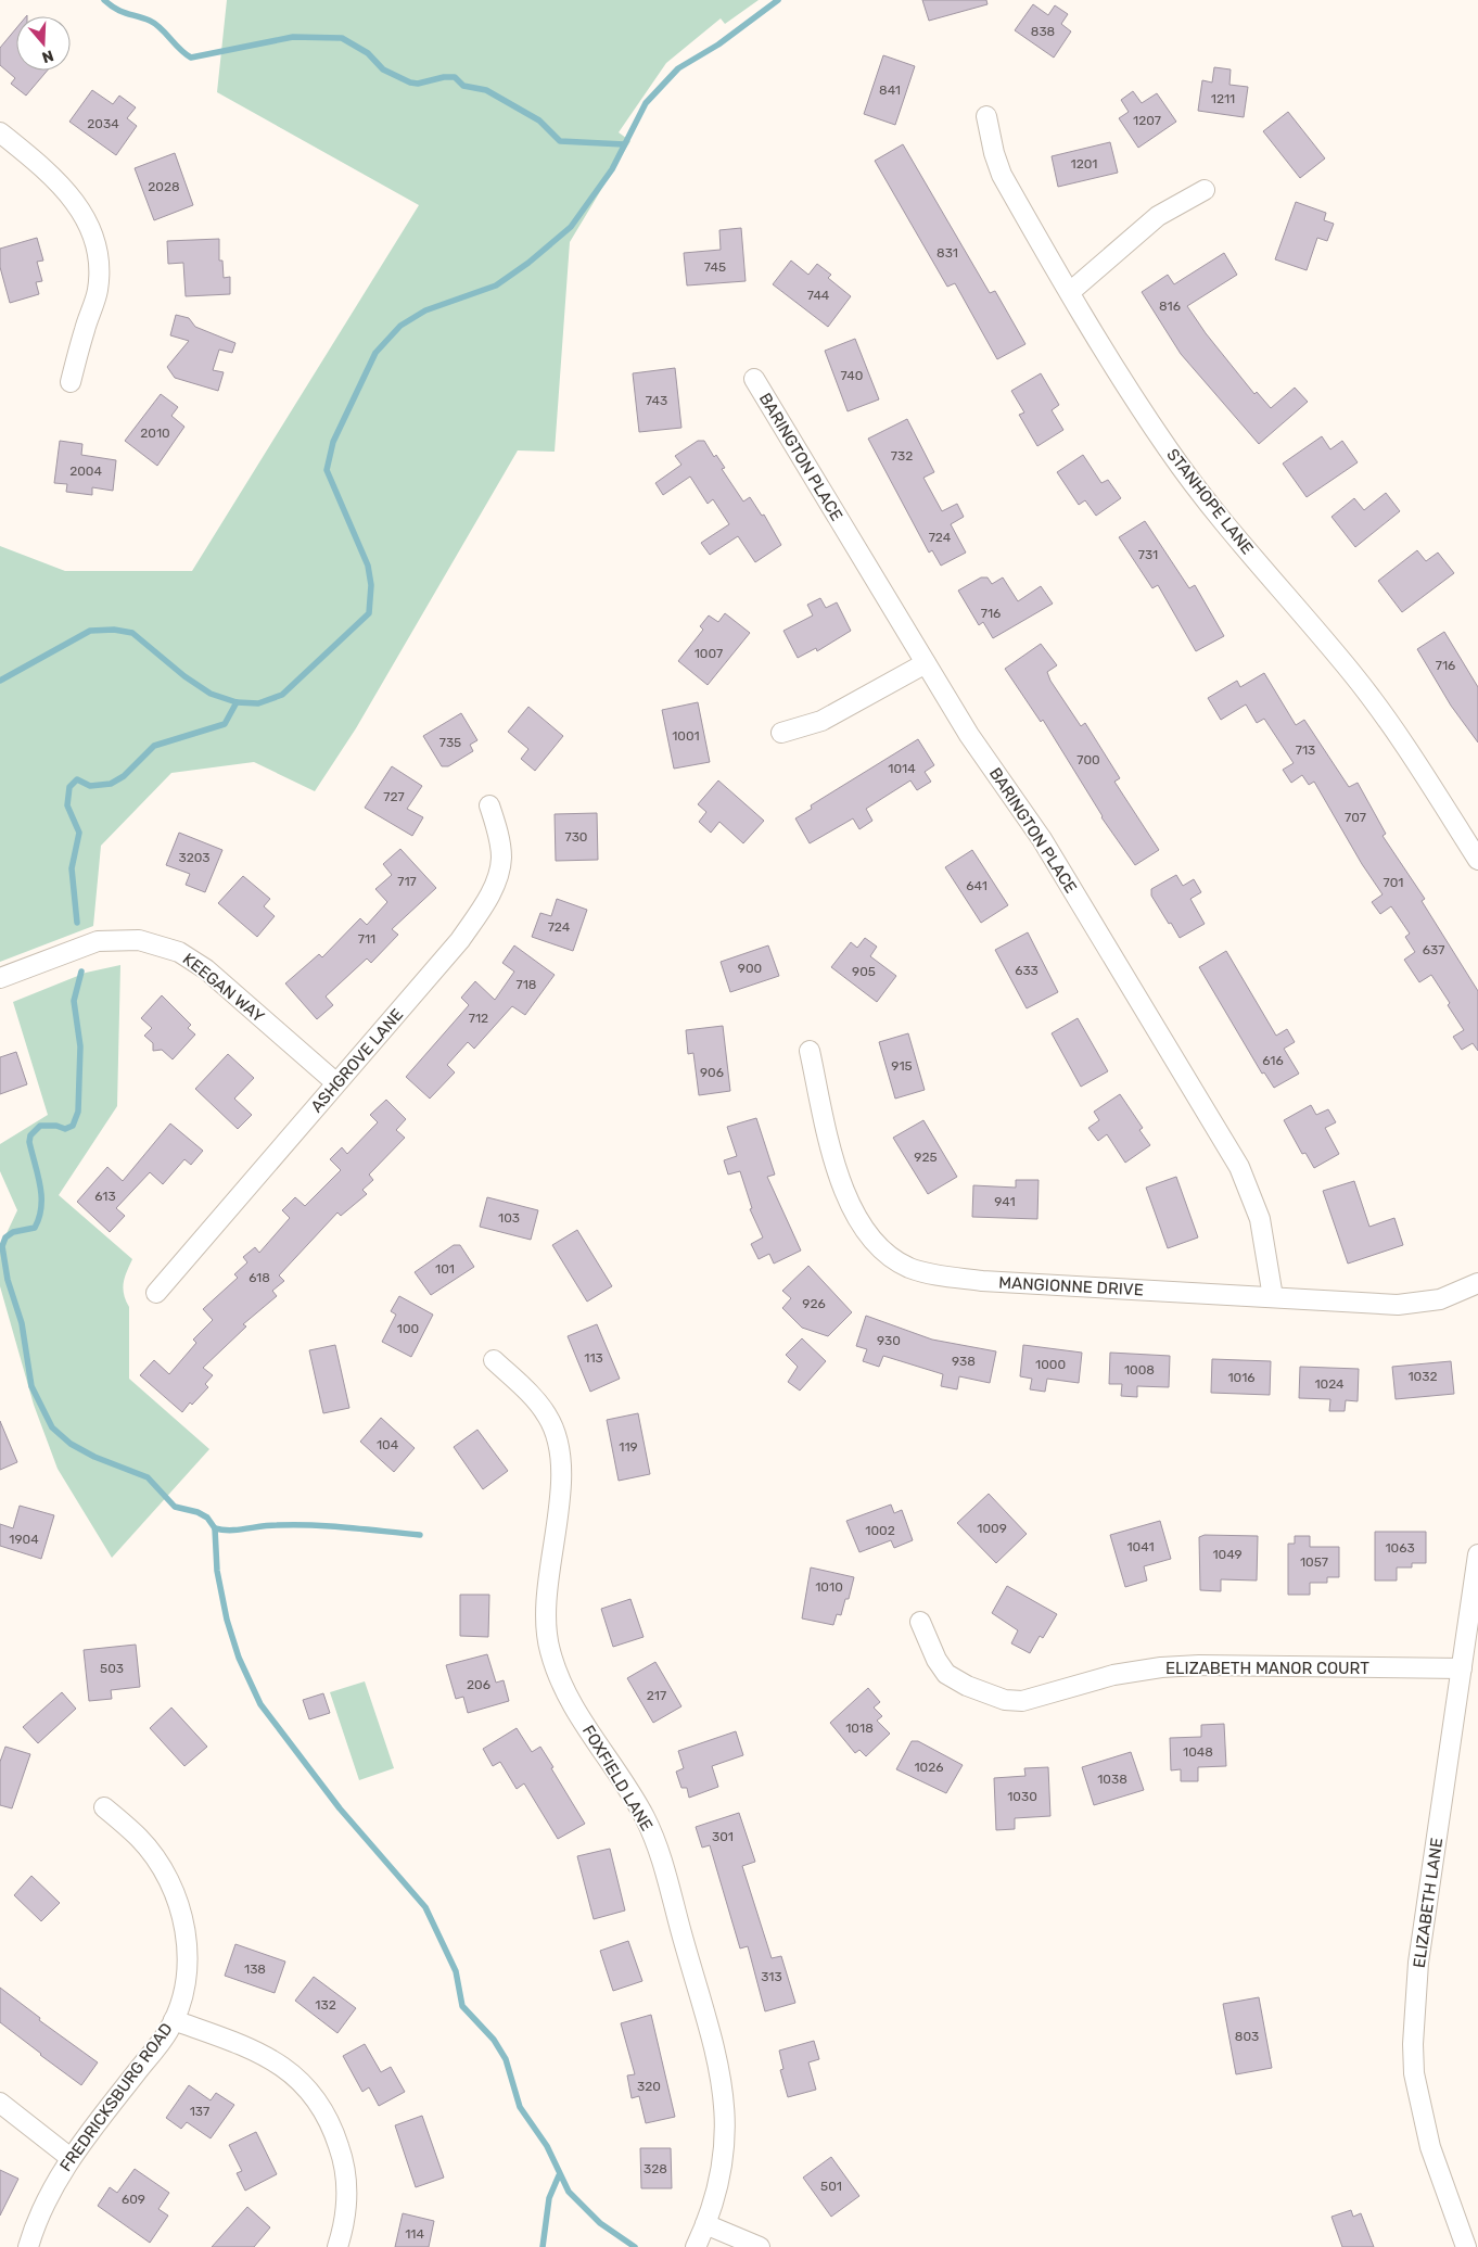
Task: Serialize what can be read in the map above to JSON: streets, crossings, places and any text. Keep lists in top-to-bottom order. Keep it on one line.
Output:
{"streets":{"street":["BARINGTON PLACE","STANHOPE LANE","KEEGAN WAY","ASHGROVE LANE","MANGIONNE DRIVE","ELIZABETH MANOR COURT","FOXFIELD LANE","ELIZABETH LANE","FREDRICKSBURG ROAD"]},"crossings":[["BARINGTON PLACE","MANGIONNE DRIVE"],["KEEGAN WAY","ASHGROVE LANE"],["ELIZABETH MANOR COURT","ELIZABETH LANE"]],"house_numbers":["838","841","1211","1207","2034","1201","2028","831","745","744","816","740","743","2010","732","2004","724","731","716","1007","716","1001","735","713","700","1014","727","707","730","3203","717","701","641","724","711","637","900","633","905","718","712","616","915","906","925","613","941","103","101","618","926","100","930","113","938","1000","1008","1032","1016","1024","104","119","1009","1002","1904","1041","1063","1049","1057","1010","503","206","217","1018","1048","1026","1038","1030","301","138","313","132","803","320","137","328","501","609","114"],"north":"bottom"}
